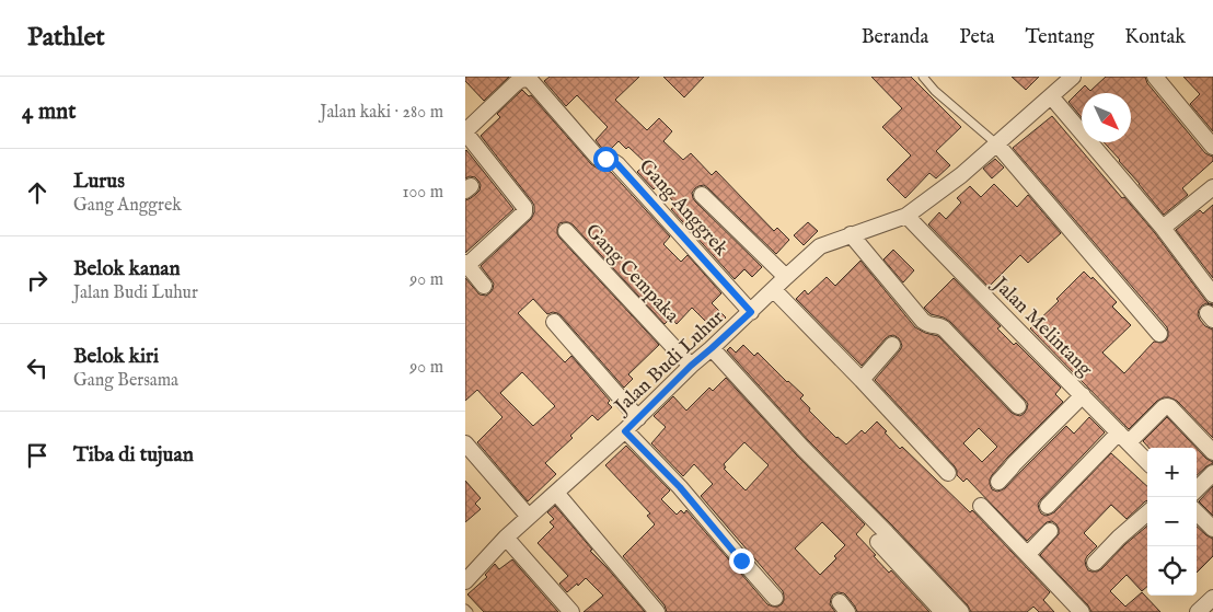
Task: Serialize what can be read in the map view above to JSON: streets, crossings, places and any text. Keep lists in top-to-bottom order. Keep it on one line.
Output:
{"streets":{"street":["Gang Anggrek","Gang Cempaka","Jalan Melintang","Jalan Budi Luhur"]},"crossings":[["Gang Anggrek","Jalan Budi Luhur"],["Gang Cempaka","Jalan Budi Luhur"],["Jalan Melintang","Jalan Budi Luhur"]],"north":"bottom right","page":{"header":"Pathlet","nav":["Beranda","Peta","Tentang","Kontak"],"heading":["4 mnt","Jalan kaki · 280 m"],"list":[["Lurus","Gang Anggrek","100 m"],["Belok kanan","Jalan Budi Luhur","90 m"],["Belok kiri","Gang Bersama","90 m"],"Tiba di tujuan"],"map_buttons":["+","−"]}}
